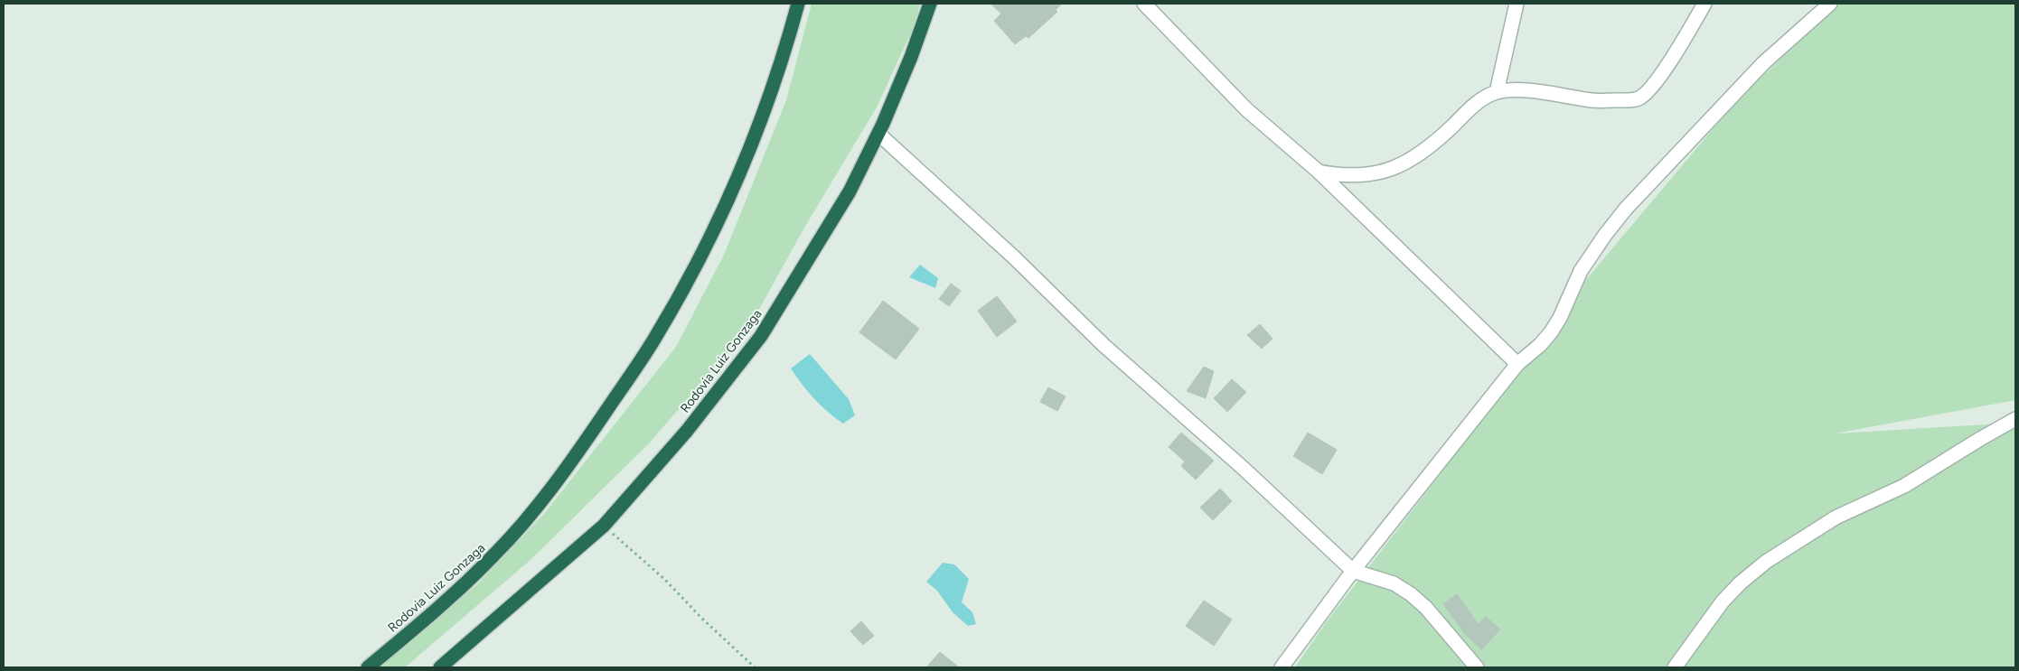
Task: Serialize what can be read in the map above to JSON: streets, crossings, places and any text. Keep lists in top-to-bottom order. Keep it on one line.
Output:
{"streets":{"highway":["Rodovia Luiz Gonzaga"]}}
